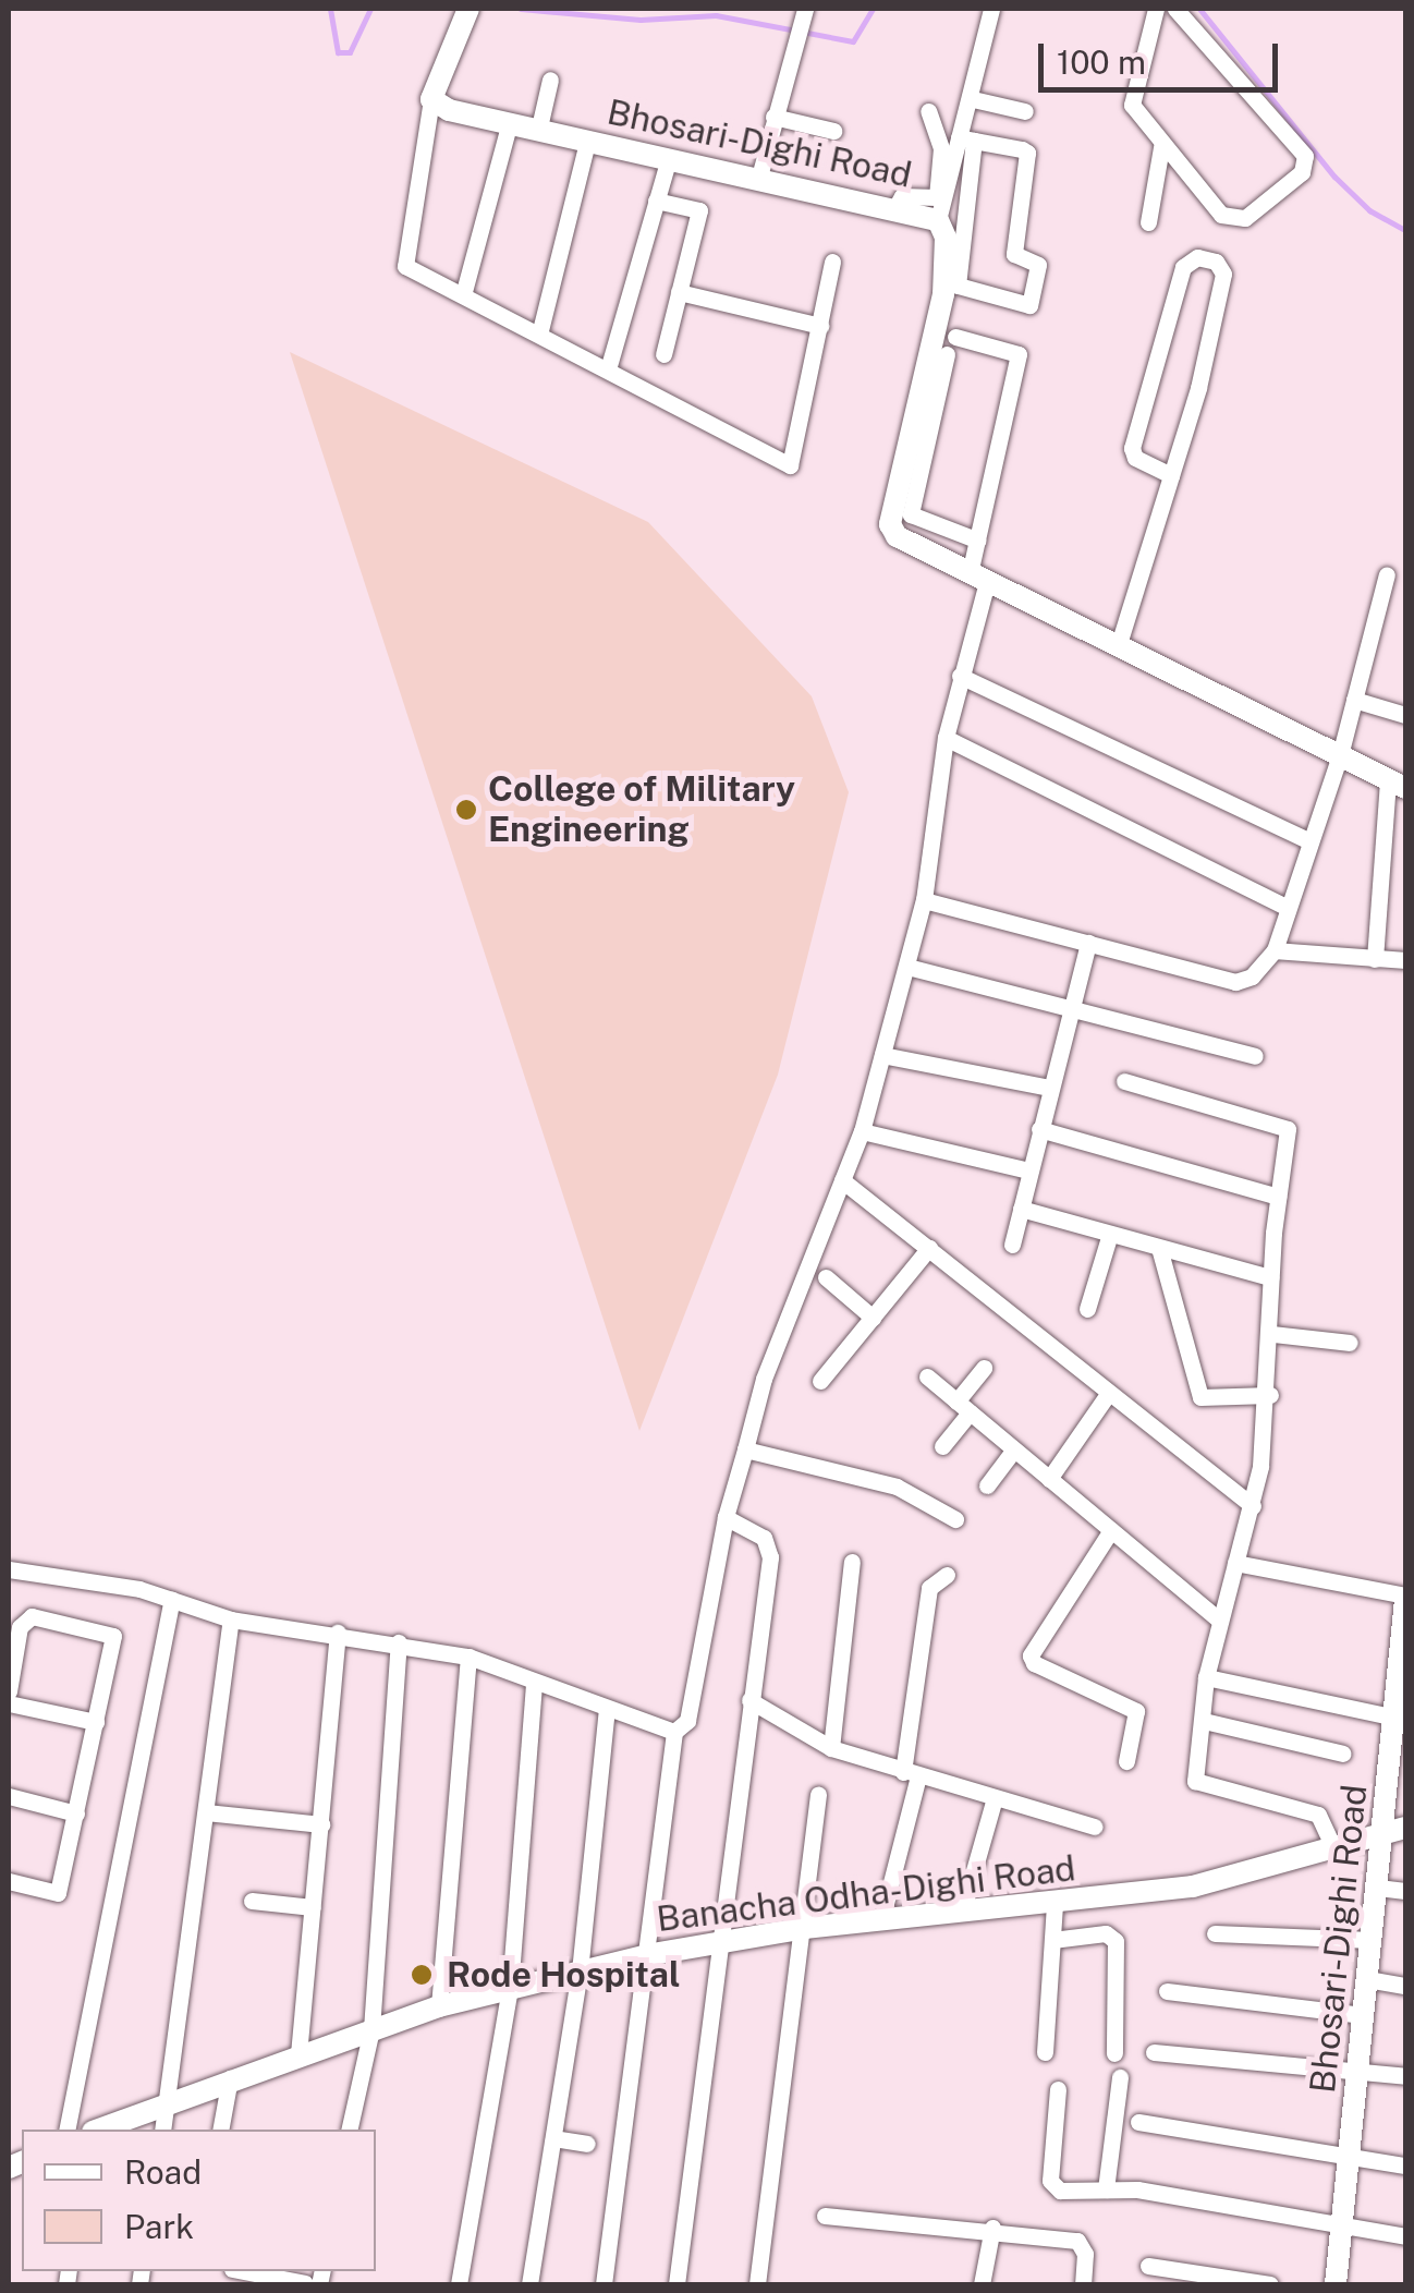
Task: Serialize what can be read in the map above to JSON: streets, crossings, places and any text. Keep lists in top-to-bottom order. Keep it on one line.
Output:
{"streets":{"street":["Bhosari-Dighi Road","Banacha Odha-Dighi Road"]},"crossings":[["Bhosari-Dighi Road","Banacha Odha-Dighi Road"]],"places":["College of Military Engineering","Rode Hospital"],"legend":["Road","Park"],"scale_bar":"100 m"}
